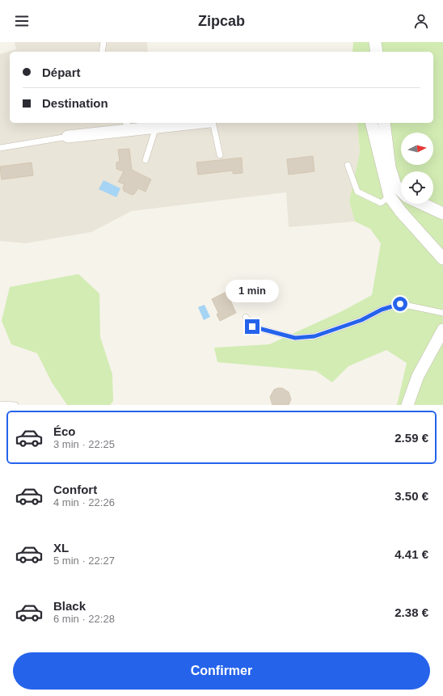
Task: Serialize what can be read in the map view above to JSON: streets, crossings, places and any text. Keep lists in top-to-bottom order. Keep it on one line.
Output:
{"north":"right","page":{"header":"Zipcab","banner":["Départ","Destination"],"bubble":"1 min","list":[{"name":"Éco","note":"3 min · 22:25","value":"2.59 €"},{"name":"Confort","note":"4 min · 22:26","value":"3.50 €"},{"name":"XL","note":"5 min · 22:27","value":"4.41 €"},{"name":"Black","note":"6 min · 22:28","value":"2.38 €"}],"buttons":"Confirmer"}}
